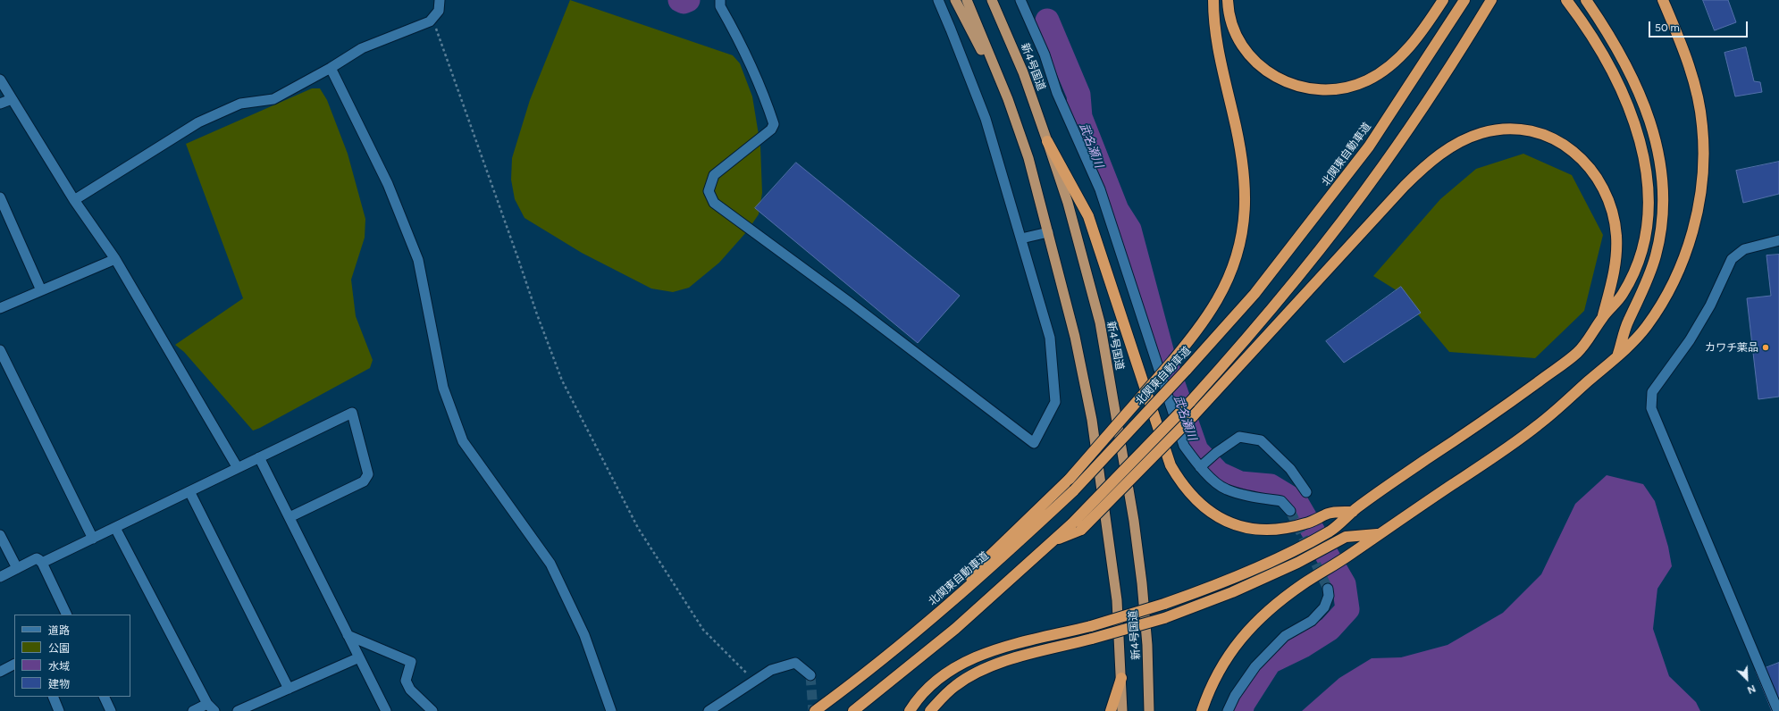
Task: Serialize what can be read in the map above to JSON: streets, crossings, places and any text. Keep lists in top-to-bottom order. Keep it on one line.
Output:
{"streets":{"highway":["新4号国道","北関東自動車道"]},"water":["武名瀬川"],"places":["カワチ薬品"],"legend":["道路","公園","水域","建物"],"scale_bar":"50 m","north":"bottom right"}
